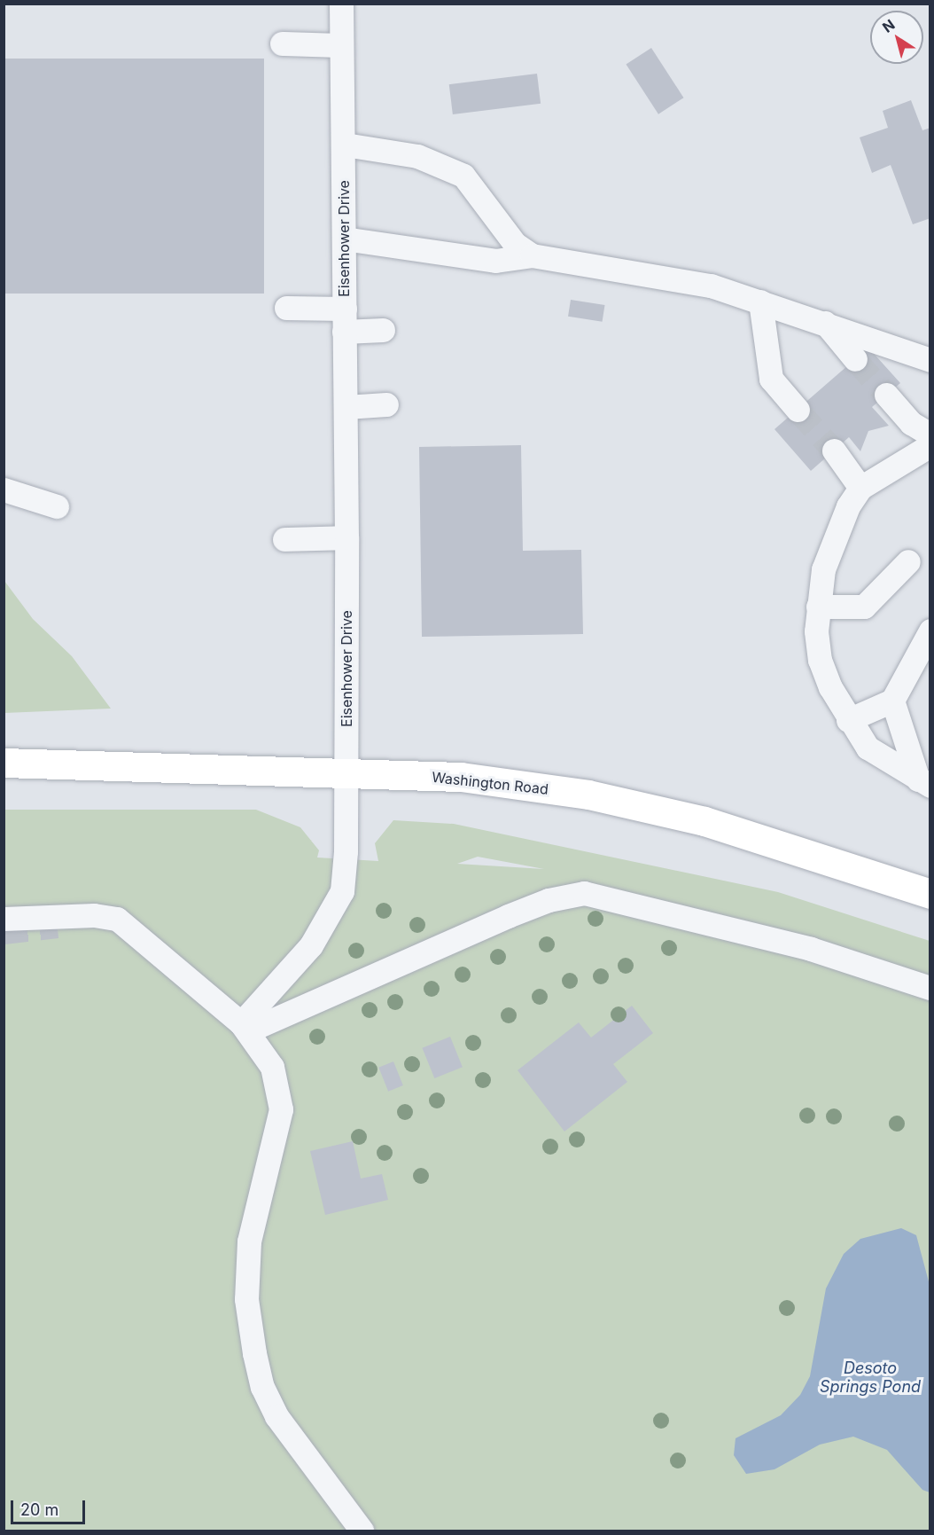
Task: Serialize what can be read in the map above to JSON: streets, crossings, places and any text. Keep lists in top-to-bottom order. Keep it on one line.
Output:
{"streets":{"main road":["Washington Road"],"street":["Eisenhower Drive"]},"crossings":[["Eisenhower Drive","Washington Road"]],"water":["Desoto Springs Pond"],"scale_bar":"20 m","north":"top left"}
